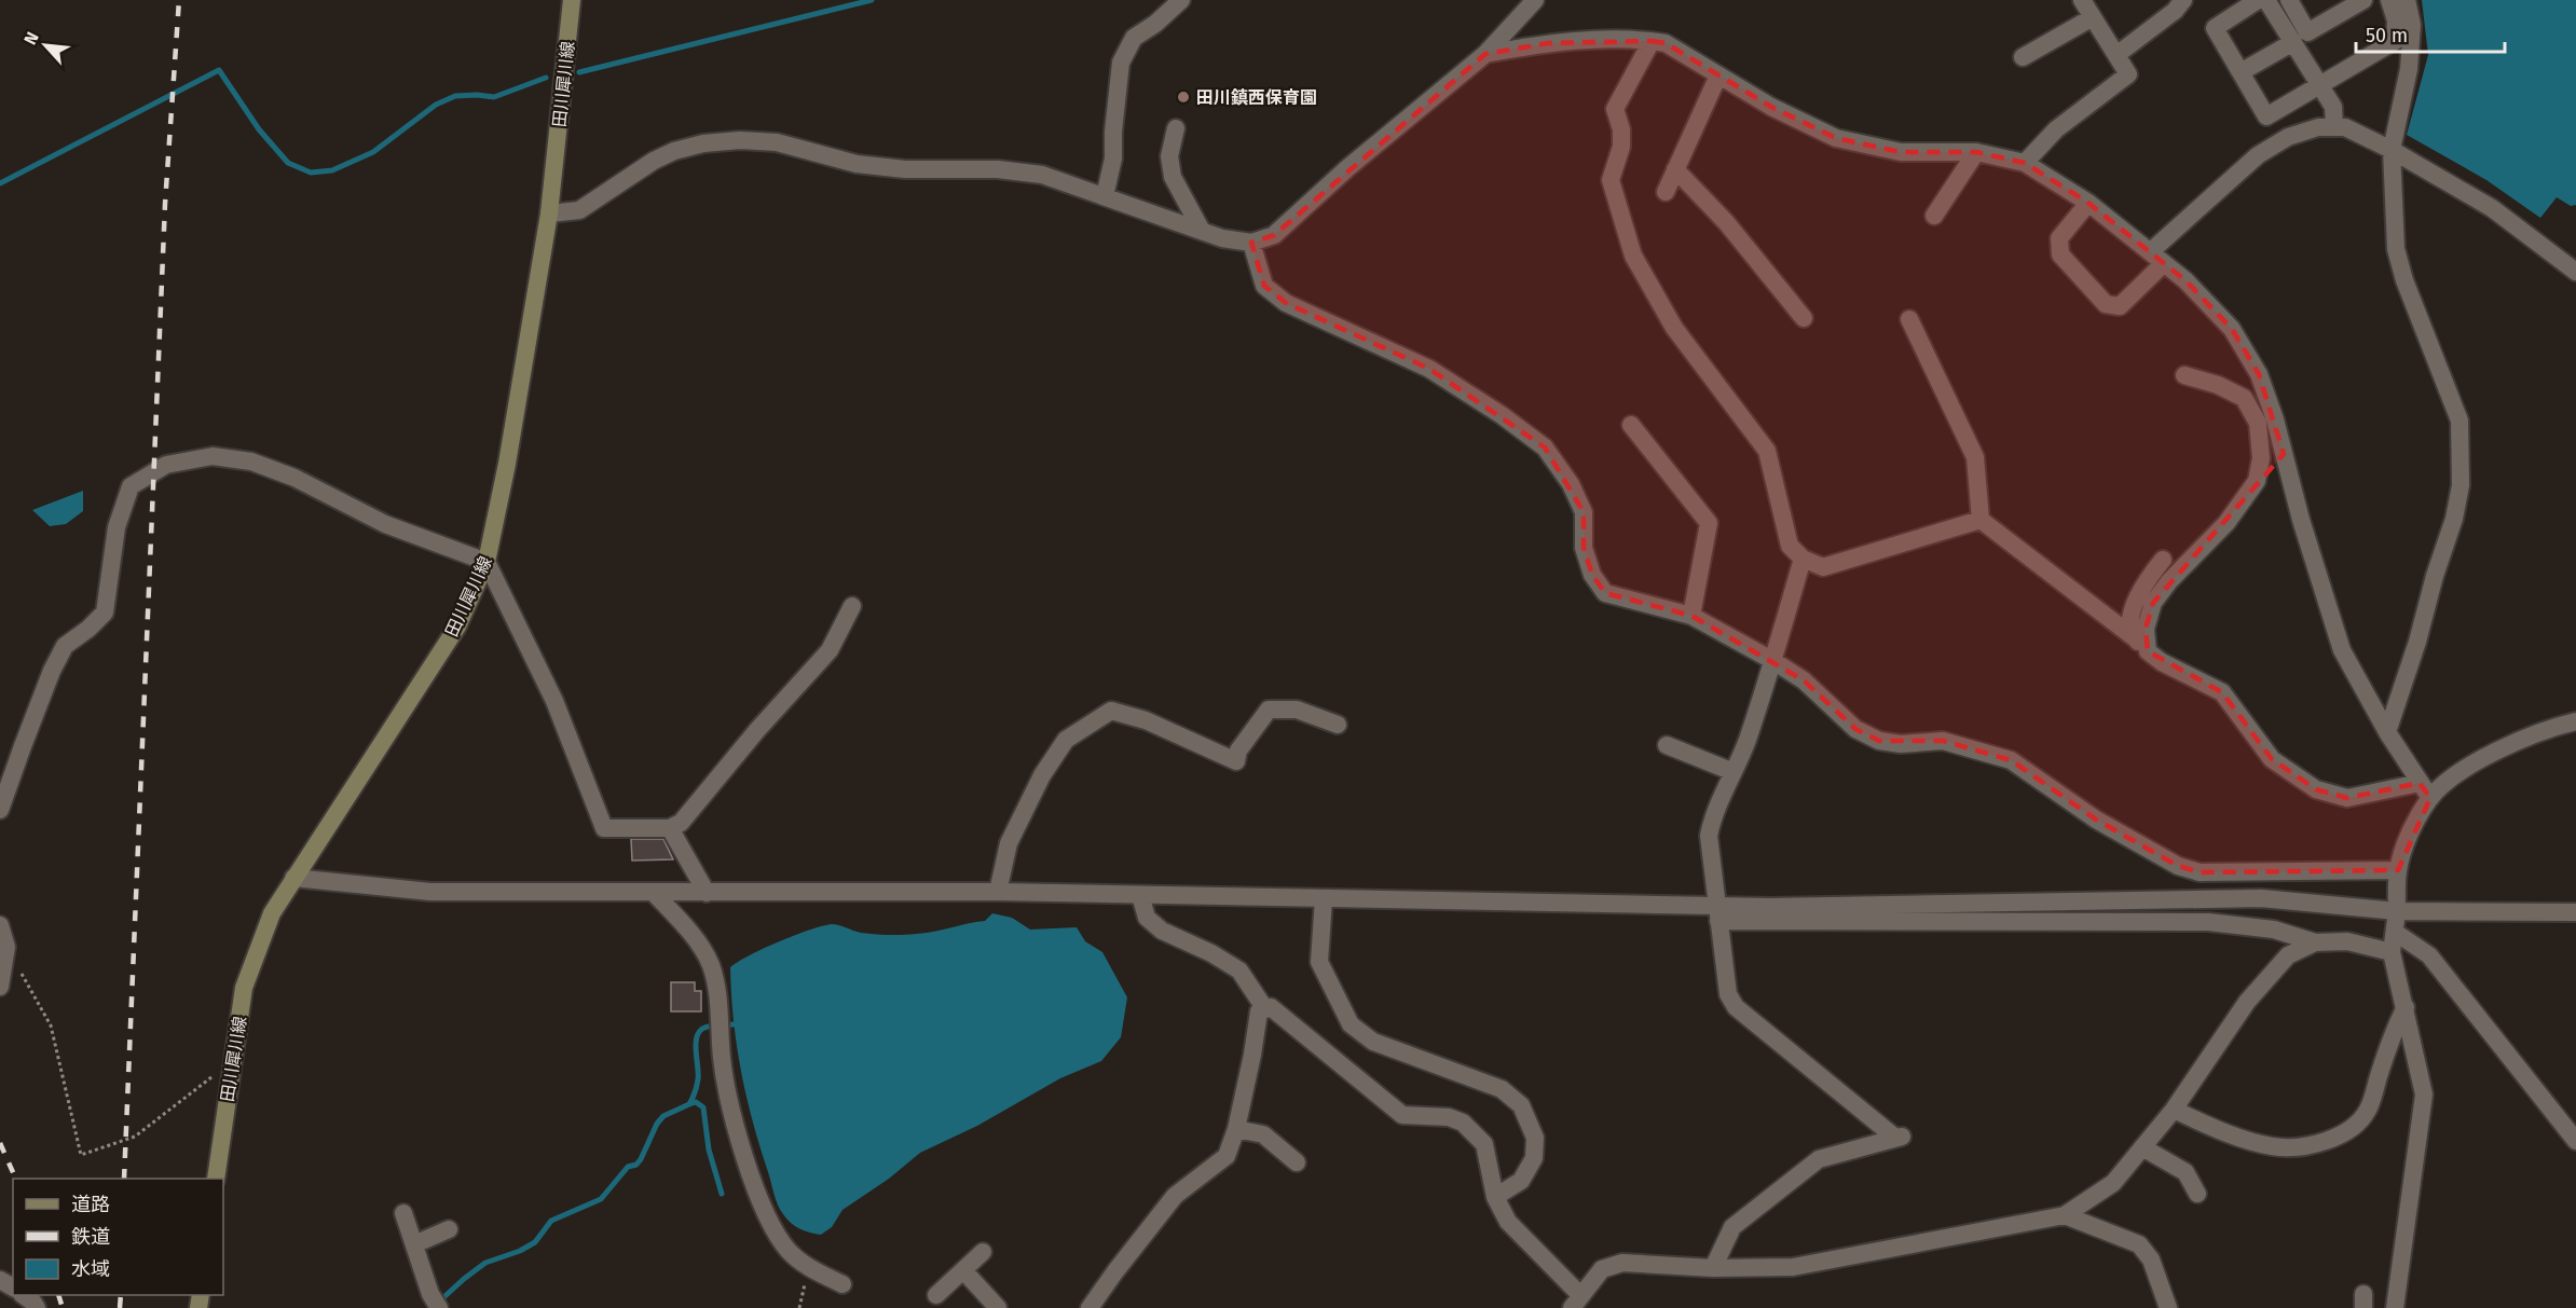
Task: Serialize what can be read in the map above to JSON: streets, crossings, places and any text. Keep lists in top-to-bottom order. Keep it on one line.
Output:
{"streets":{"main road":["田川犀川線"]},"places":["田川鎮西保育園"],"legend":["道路","鉄道","水域"],"scale_bar":"50 m","north":"top left"}
